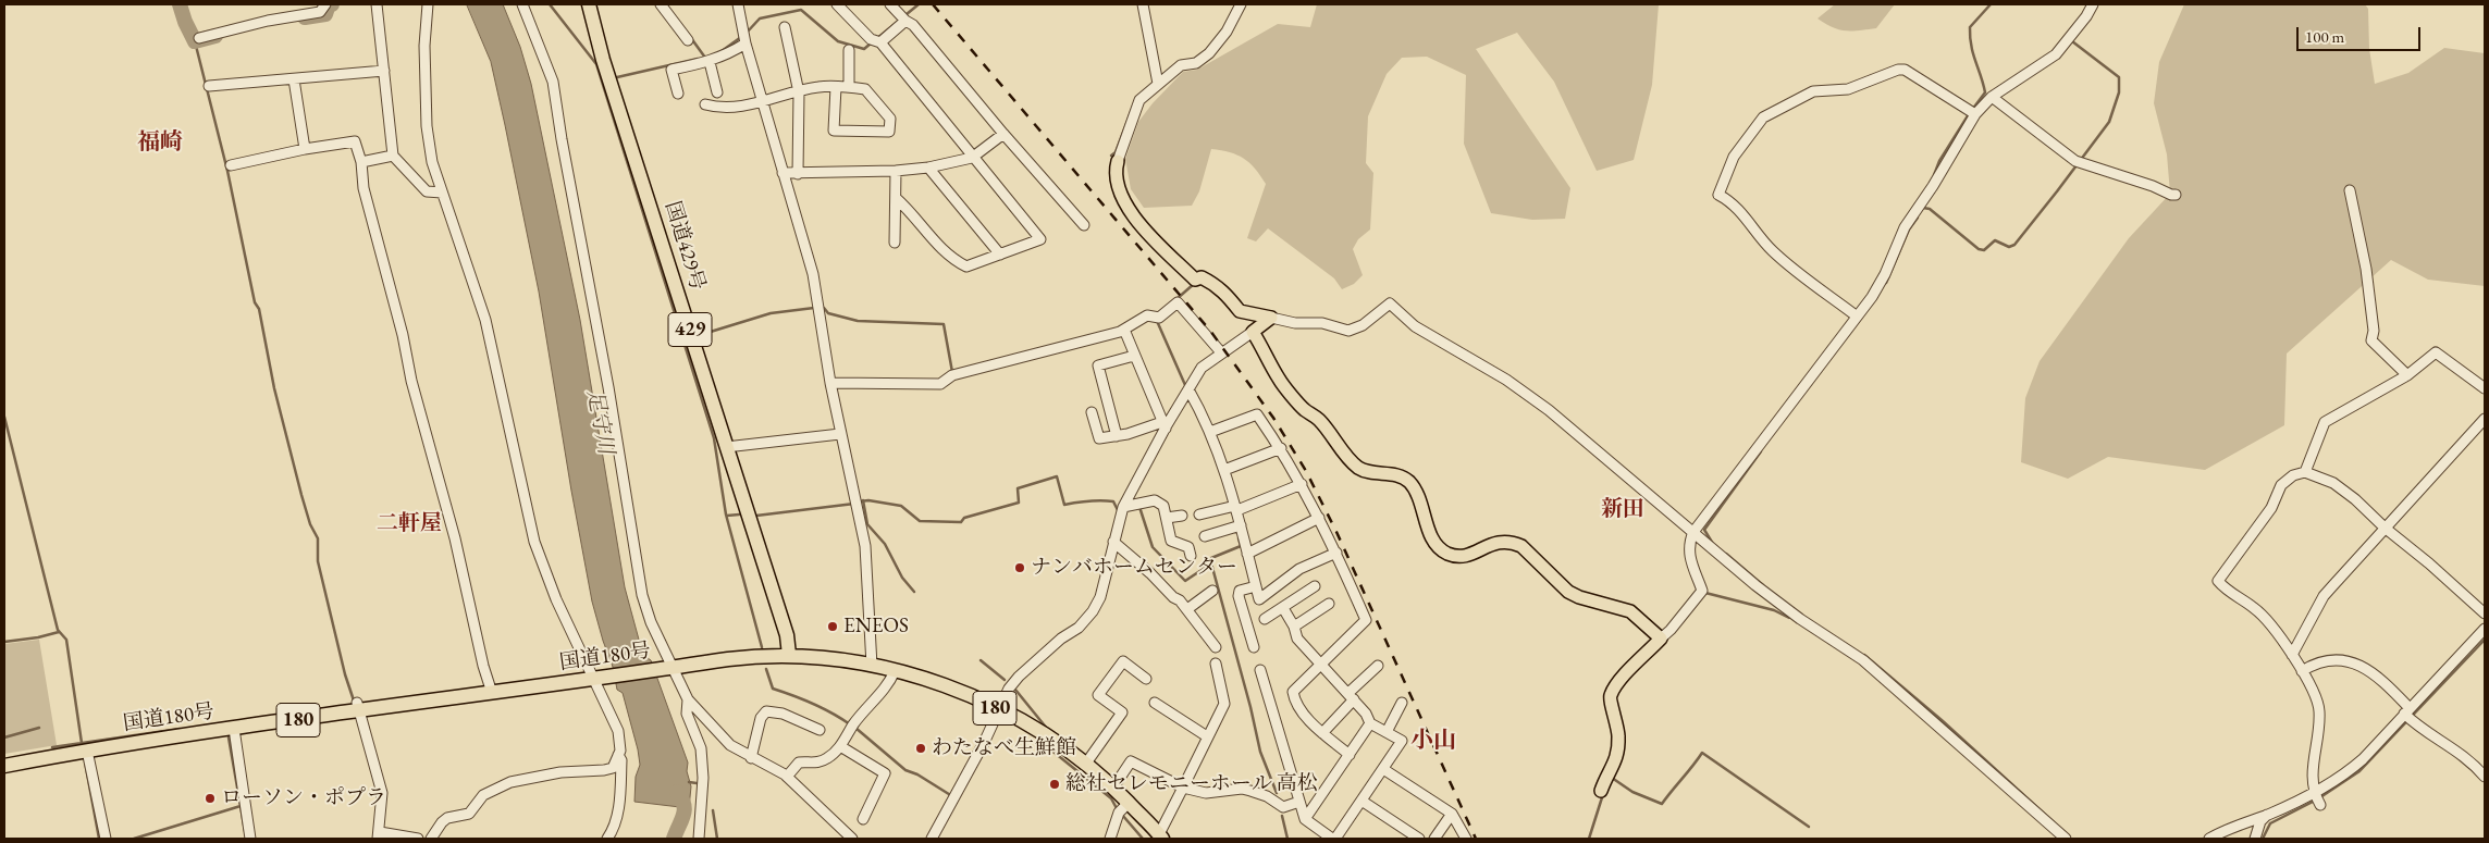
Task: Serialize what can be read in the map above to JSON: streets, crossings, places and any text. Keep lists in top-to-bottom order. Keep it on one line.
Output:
{"streets":{"highway":["国道429号","429","国道180号","180"]},"crossings":[["国道429号","国道180号"]],"districts":["福崎","新田","二軒屋","小山"],"water":["足守川"],"places":["ナンバホームセンター","ENEOS","わたなべ生鮮館","総社セレモニーホール 高松","ローソン・ポプラ"],"scale_bar":"100 m"}
